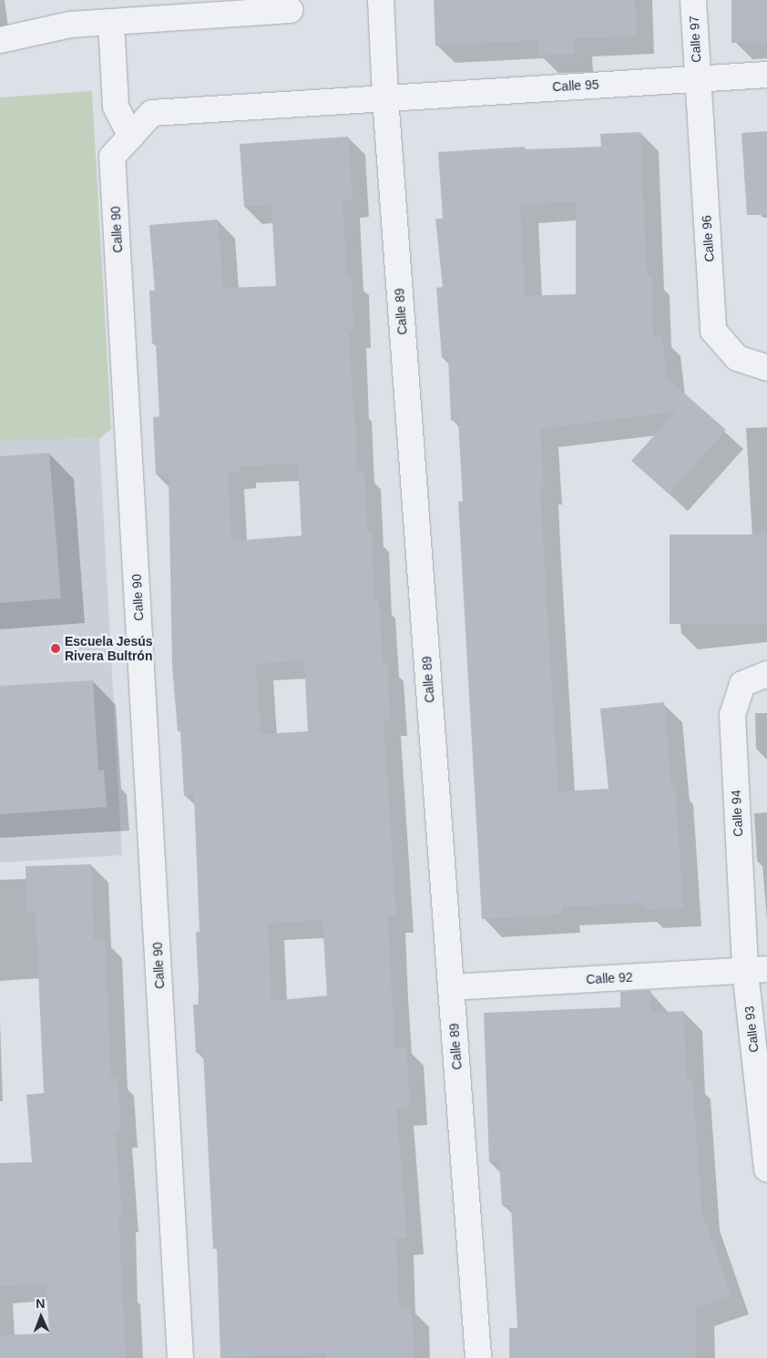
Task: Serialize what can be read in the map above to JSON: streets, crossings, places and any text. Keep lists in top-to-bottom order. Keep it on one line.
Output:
{"streets":{"street":["Calle 97","Calle 95","Calle 90","Calle 96","Calle 89","Calle 94","Calle 92","Calle 93"]},"crossings":[["Calle 97","Calle 95"],["Calle 97","Calle 96"],["Calle 95","Calle 90"],["Calle 95","Calle 96"],["Calle 95","Calle 89"],["Calle 90","Calle 89"],["Calle 89","Calle 92"],["Calle 94","Calle 92"],["Calle 94","Calle 93"],["Calle 92","Calle 93"]],"places":["Escuela Jesús Rivera Bultrón"],"north":"top"}
